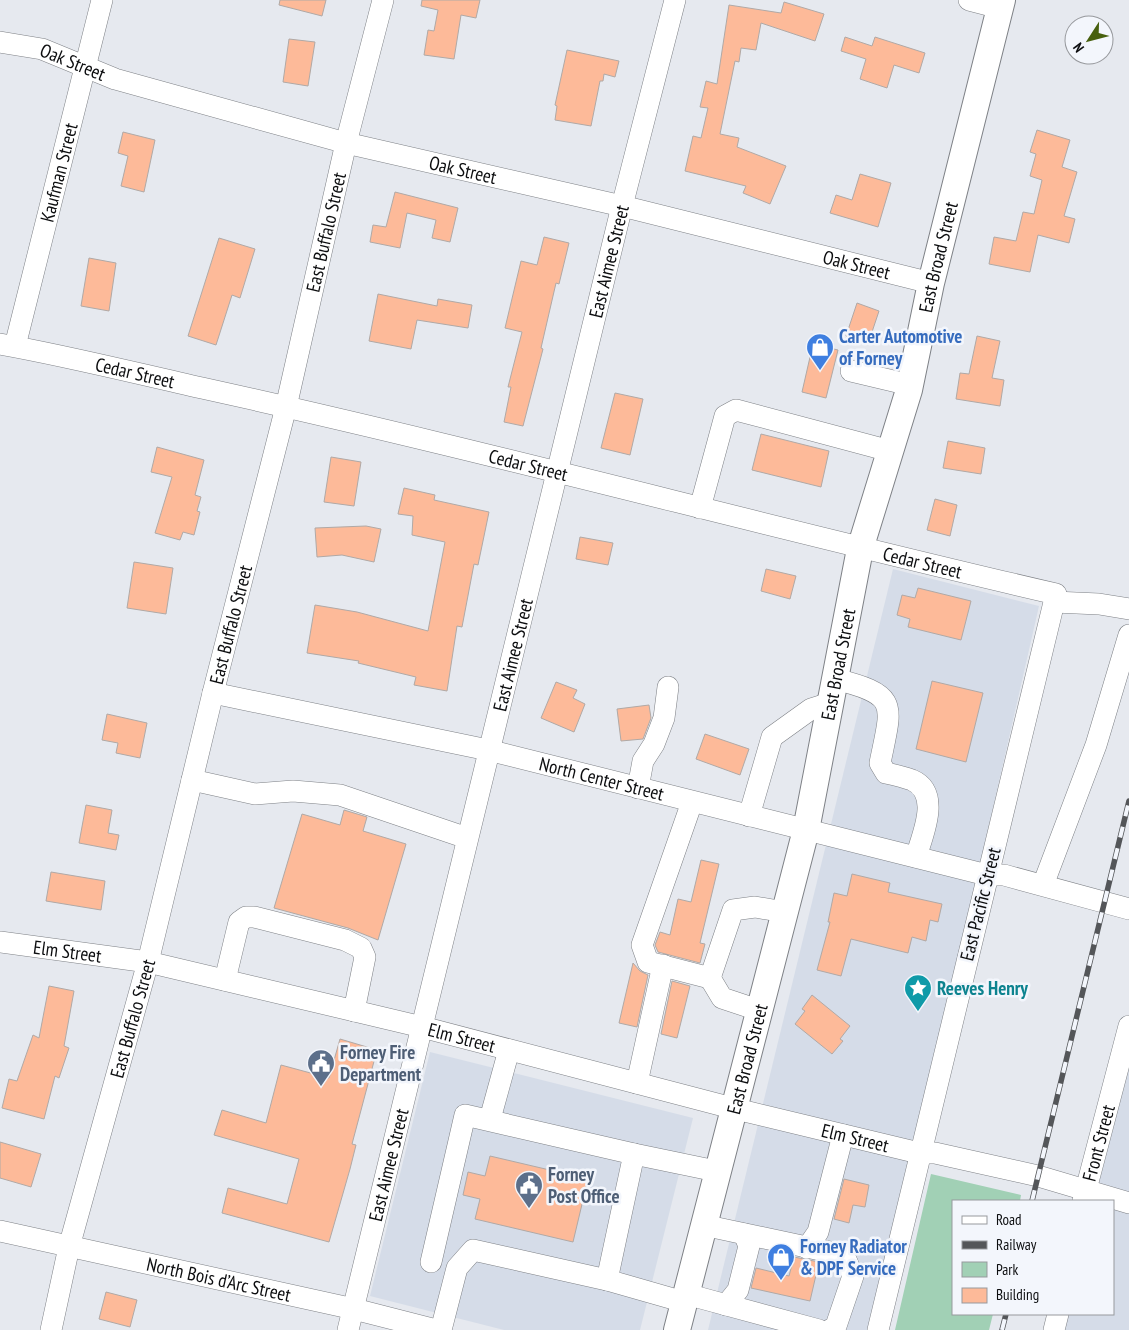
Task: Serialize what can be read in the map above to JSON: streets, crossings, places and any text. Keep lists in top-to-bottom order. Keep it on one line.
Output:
{"streets":{"main road":["East Broad Street"],"street":["Oak Street","Kaufman Street","East Buffalo Street","East Aimee Street","Cedar Street","North Center Street","East Pacific Street","Elm Street","Front Street","North Bois d’Arc Street"]},"crossings":[["Oak Street","Kaufman Street"],["Oak Street","East Buffalo Street"],["Oak Street","East Broad Street"],["Oak Street","East Aimee Street"],["Kaufman Street","Cedar Street"],["East Buffalo Street","Cedar Street"],["East Buffalo Street","North Center Street"],["East Buffalo Street","Elm Street"],["East Buffalo Street","North Bois d’Arc Street"],["East Broad Street","Cedar Street"],["East Broad Street","North Center Street"],["East Broad Street","Elm Street"],["East Aimee Street","Cedar Street"],["East Aimee Street","North Center Street"],["East Aimee Street","Elm Street"],["East Aimee Street","North Bois d’Arc Street"],["Cedar Street","East Pacific Street"],["North Center Street","East Pacific Street"],["East Pacific Street","Elm Street"],["Elm Street","Front Street"]],"places":{"shop":["Carter Automotive of Forney","Forney Radiator & DPF Service"],"place":["Reeves Henry"],"public building":["Forney Fire Department","Forney Post Office"]},"legend":["Road","Railway","Park","Building"],"north":"bottom left"}
